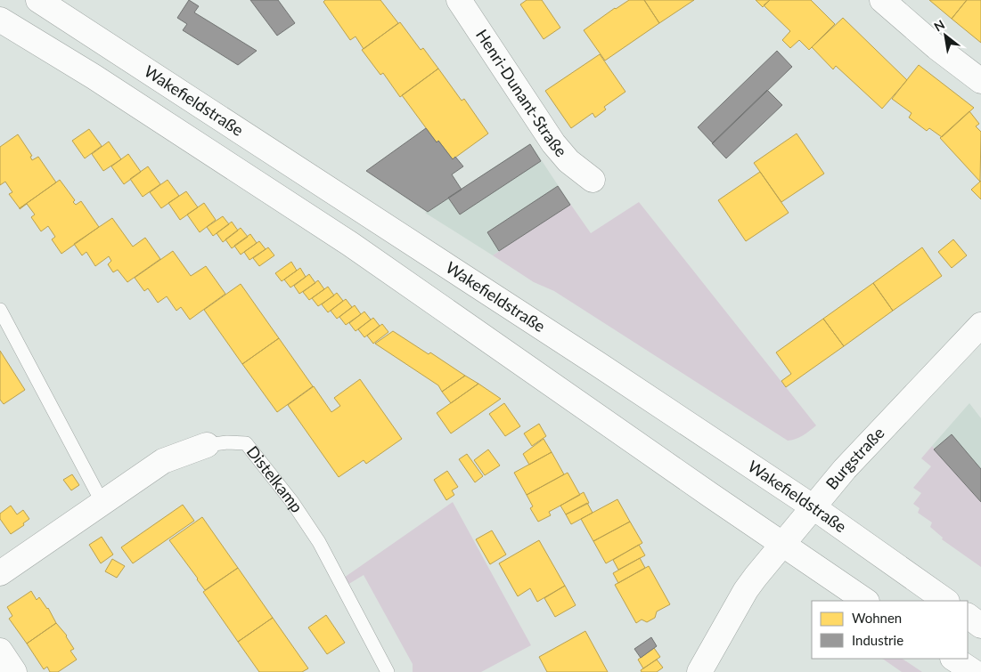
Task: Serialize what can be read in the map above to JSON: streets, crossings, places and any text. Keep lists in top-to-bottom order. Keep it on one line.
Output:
{"streets":{"main road":["Henri-Dunant-Straße","Wakefieldstraße","Burgstraße","Distelkamp"]},"crossings":[["Wakefieldstraße","Burgstraße"]],"legend":["Wohnen","Industrie"],"north":"top left"}
